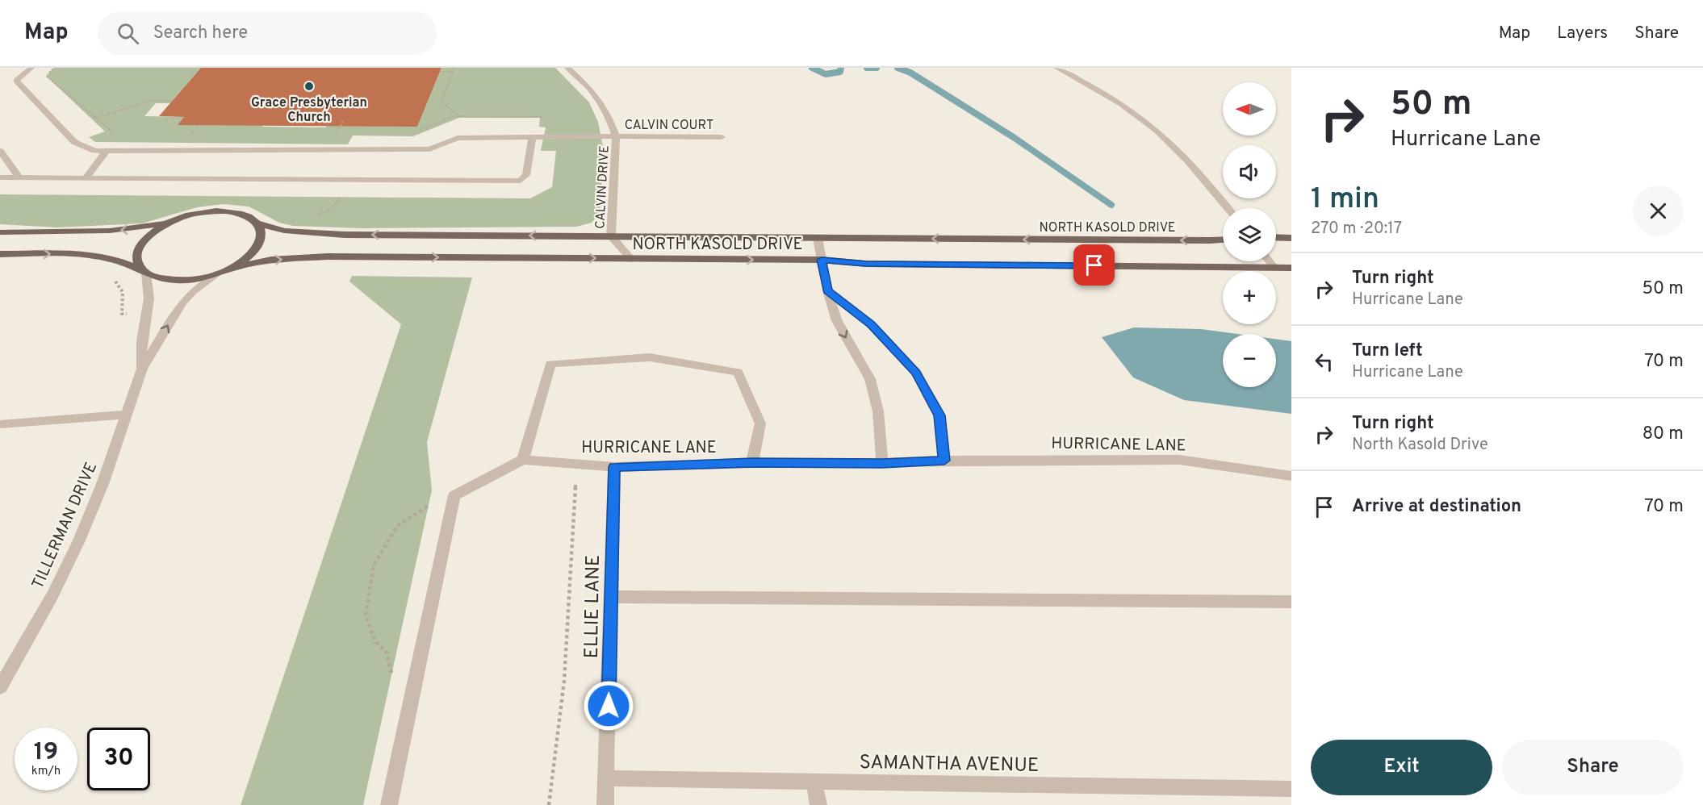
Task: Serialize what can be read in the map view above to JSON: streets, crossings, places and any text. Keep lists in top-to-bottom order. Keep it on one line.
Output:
{"streets":{"main road":["NORTH KASOLD DRIVE"],"street":["CALVIN COURT","CALVIN DRIVE","HURRICANE LANE","TILLERMAN DRIVE","ELLIE LANE","SAMANTHA AVENUE"]},"crossings":[["CALVIN COURT","CALVIN DRIVE"],["CALVIN DRIVE","NORTH KASOLD DRIVE"],["HURRICANE LANE","ELLIE LANE"],["ELLIE LANE","SAMANTHA AVENUE"]],"places":["Grace Presbyterian Church"],"north":"left","page":{"header":"Map","search":"Search here","nav":["Map","Layers","Share"],"turn":["50 m","Hurricane Lane"],"map_buttons":["+","−"],"heading":["1 min","270 m · 20:17"],"list":[{"name":"Turn right","note":"Hurricane Lane","value":"50 m"},{"name":"Turn left","note":"Hurricane Lane","value":"70 m"},{"name":"Turn right","note":"North Kasold Drive","value":"80 m"},{"name":"Arrive at destination","value":"70 m"}],"speed":"19 km/h","limit":"30","buttons":["Exit","Share"]}}
